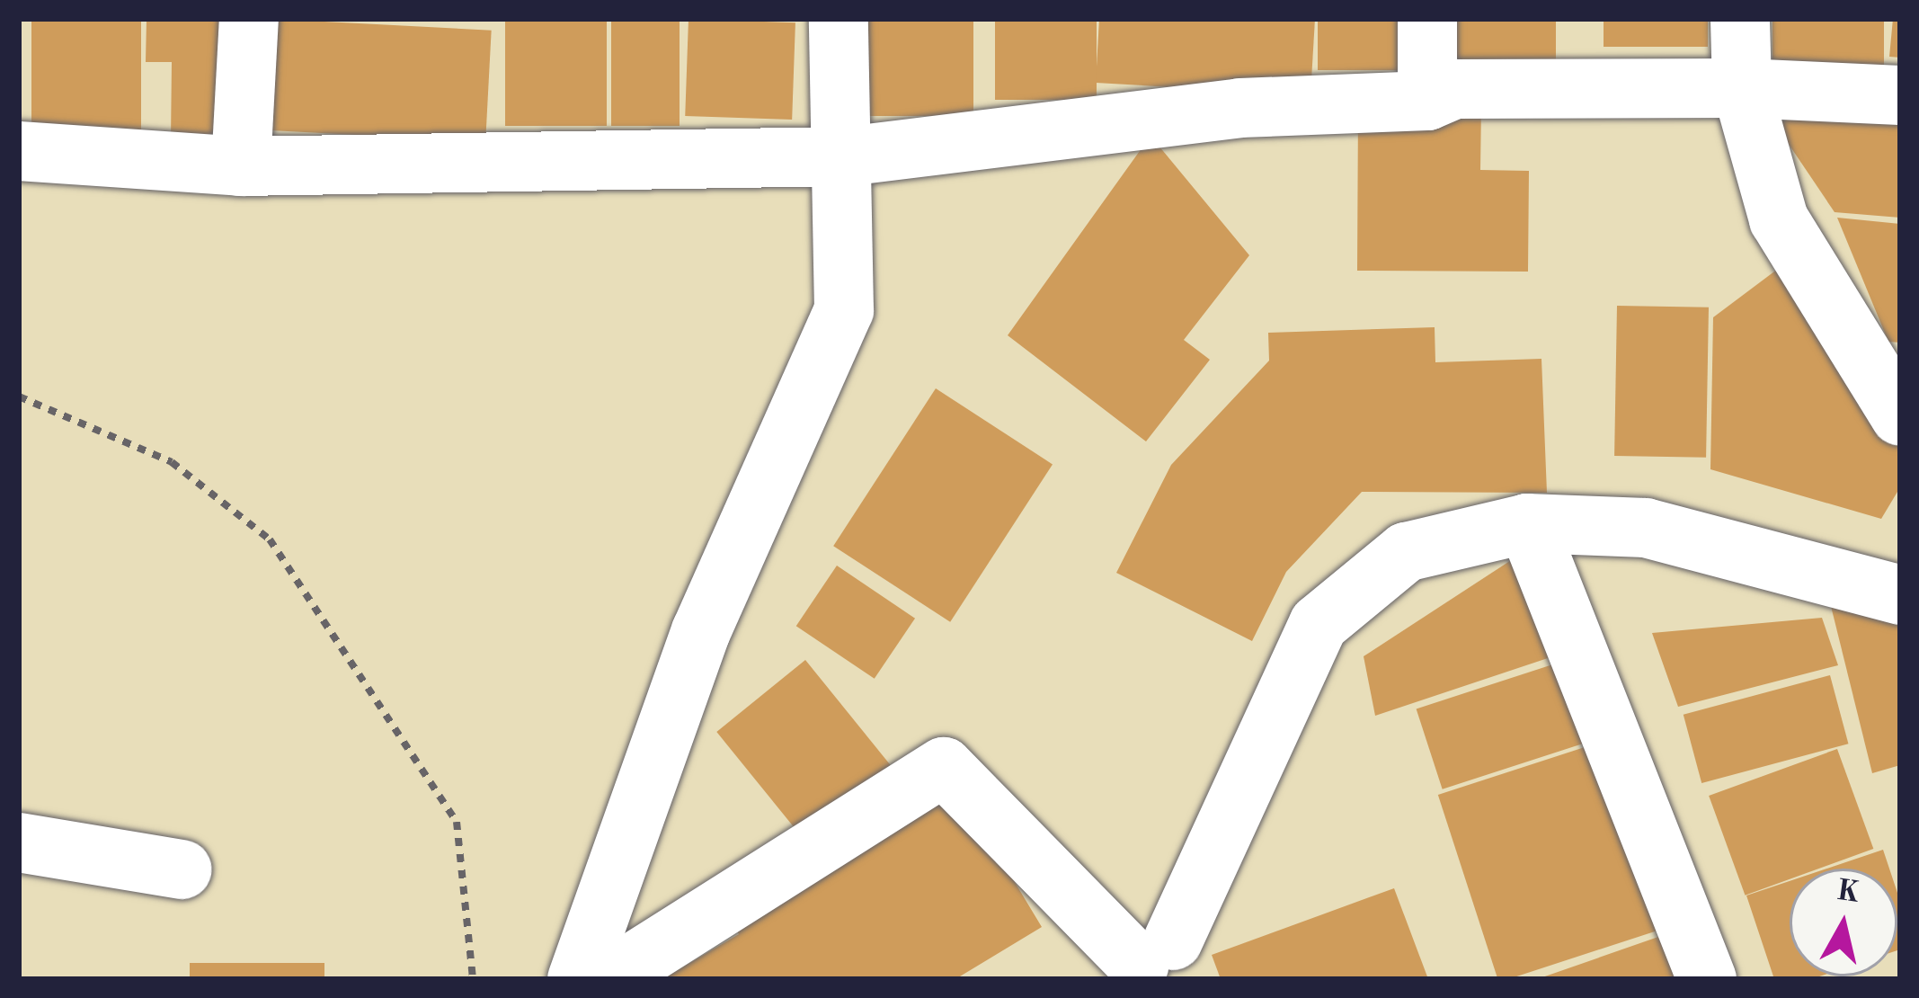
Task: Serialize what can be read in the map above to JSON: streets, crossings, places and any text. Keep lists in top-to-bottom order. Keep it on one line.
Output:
{"north":"top"}
